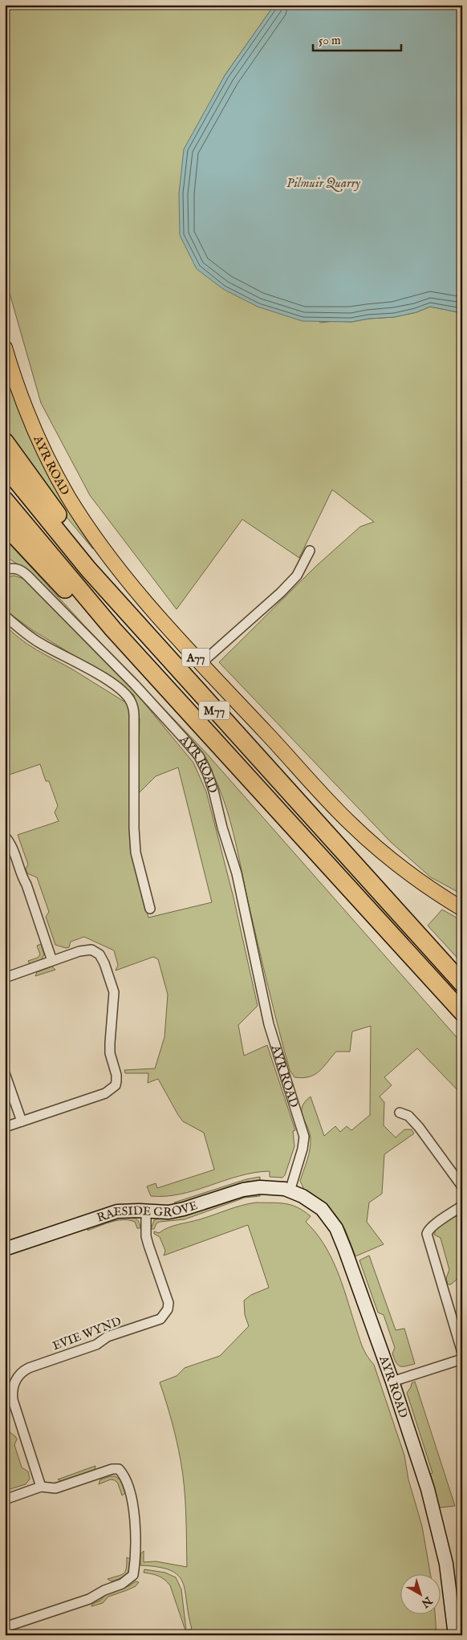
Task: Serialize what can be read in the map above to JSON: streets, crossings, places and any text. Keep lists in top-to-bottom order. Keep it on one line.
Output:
{"streets":{"highway":["M77"],"main road":["AYR ROAD","A77"],"street":["RAESIDE GROVE","EVIE WYND"]},"crossings":[["AYR ROAD","RAESIDE GROVE"],["RAESIDE GROVE","EVIE WYND"]],"water":["Pilmuir Quarry"],"scale_bar":"50 m","north":"bottom right"}
